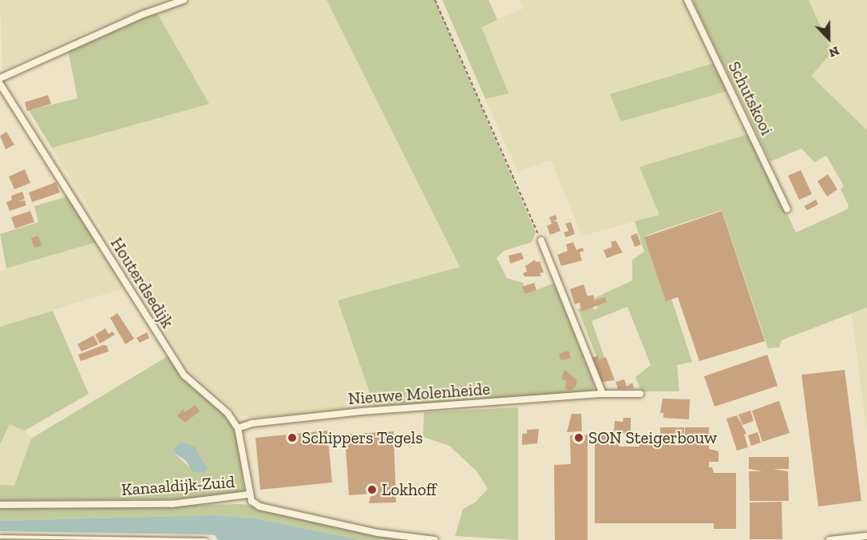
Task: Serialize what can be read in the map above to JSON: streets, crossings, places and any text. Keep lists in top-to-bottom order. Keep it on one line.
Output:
{"streets":{"street":["Schutskooi","Houterdsedijk","Nieuwe Molenheide","Kanaaldijk-Zuid"]},"crossings":[["Houterdsedijk","Nieuwe Molenheide"],["Houterdsedijk","Kanaaldijk-Zuid"]],"places":["Schippers Tegels","SON Steigerbouw","Lokhoff"],"north":"bottom"}
